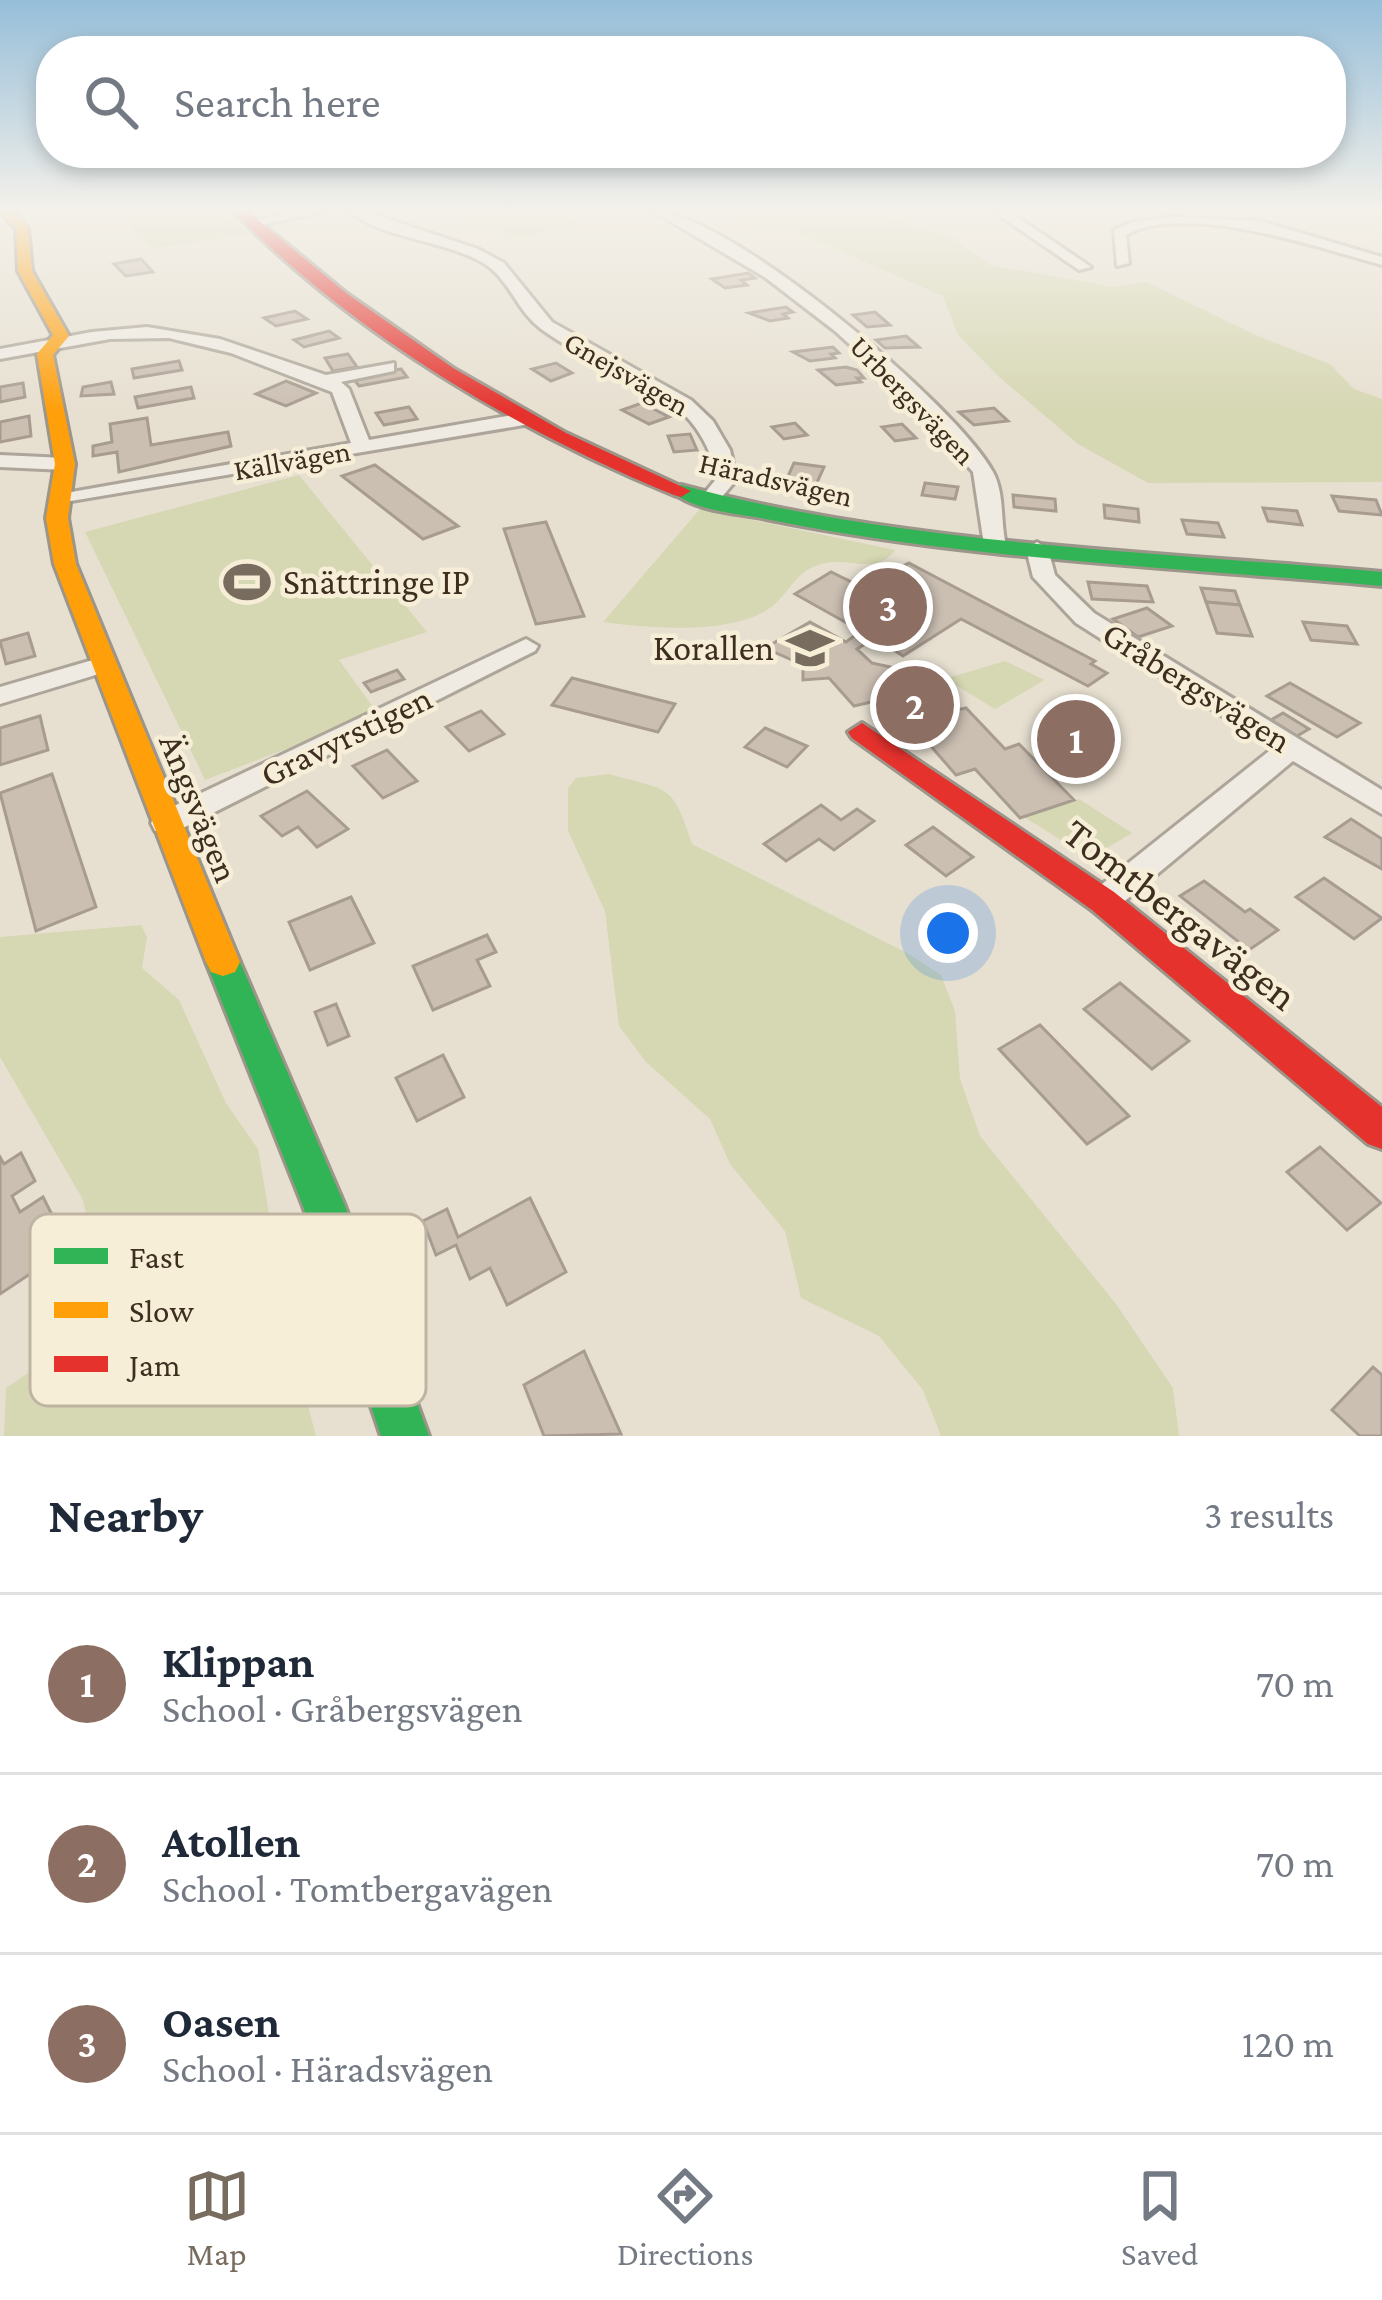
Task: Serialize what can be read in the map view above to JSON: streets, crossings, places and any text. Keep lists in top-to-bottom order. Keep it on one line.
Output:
{"streets":{"street":["Gnejsvägen","Urbergsvägen","Källvägen","Häradsvägen","Gråbergsvägen","Gravyrstigen","Ängsvägen","Tomtbergavägen"]},"crossings":[["Gnejsvägen","Häradsvägen"],["Urbergsvägen","Häradsvägen"],["Källvägen","Häradsvägen"],["Källvägen","Ängsvägen"],["Häradsvägen","Gråbergsvägen"],["Gravyrstigen","Ängsvägen"]],"places":{"sports":["Snättringe IP"],"school or university":["Korallen"]},"legend":["Fast","Slow","Jam"],"page":{"search":"Search here","pins":["3","2","1"],"heading":["Nearby","3 results"],"list":[{"mark":"1","name":"Klippan","note":"School · Gråbergsvägen","value":"70 m"},{"mark":"2","name":"Atollen","note":"School · Tomtbergavägen","value":"70 m"},{"mark":"3","name":"Oasen","note":"School · Häradsvägen","value":"120 m"}],"nav":["Map","Directions","Saved"]}}
